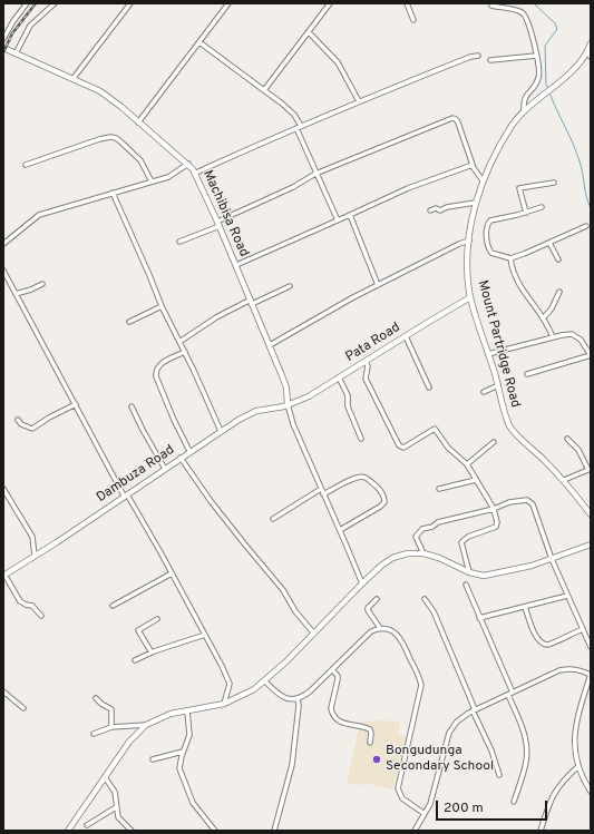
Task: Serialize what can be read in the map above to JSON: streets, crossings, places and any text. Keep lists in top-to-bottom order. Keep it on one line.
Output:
{"streets":{"street":["Machibisa Road","Pata Road","Mount Partridge Road","Dambuza Road"]},"crossings":[["Machibisa Road","Pata Road"],["Machibisa Road","Dambuza Road"],["Pata Road","Mount Partridge Road"],["Pata Road","Dambuza Road"]],"places":["Bongudunga Secondary School"],"scale_bar":"200 m"}
